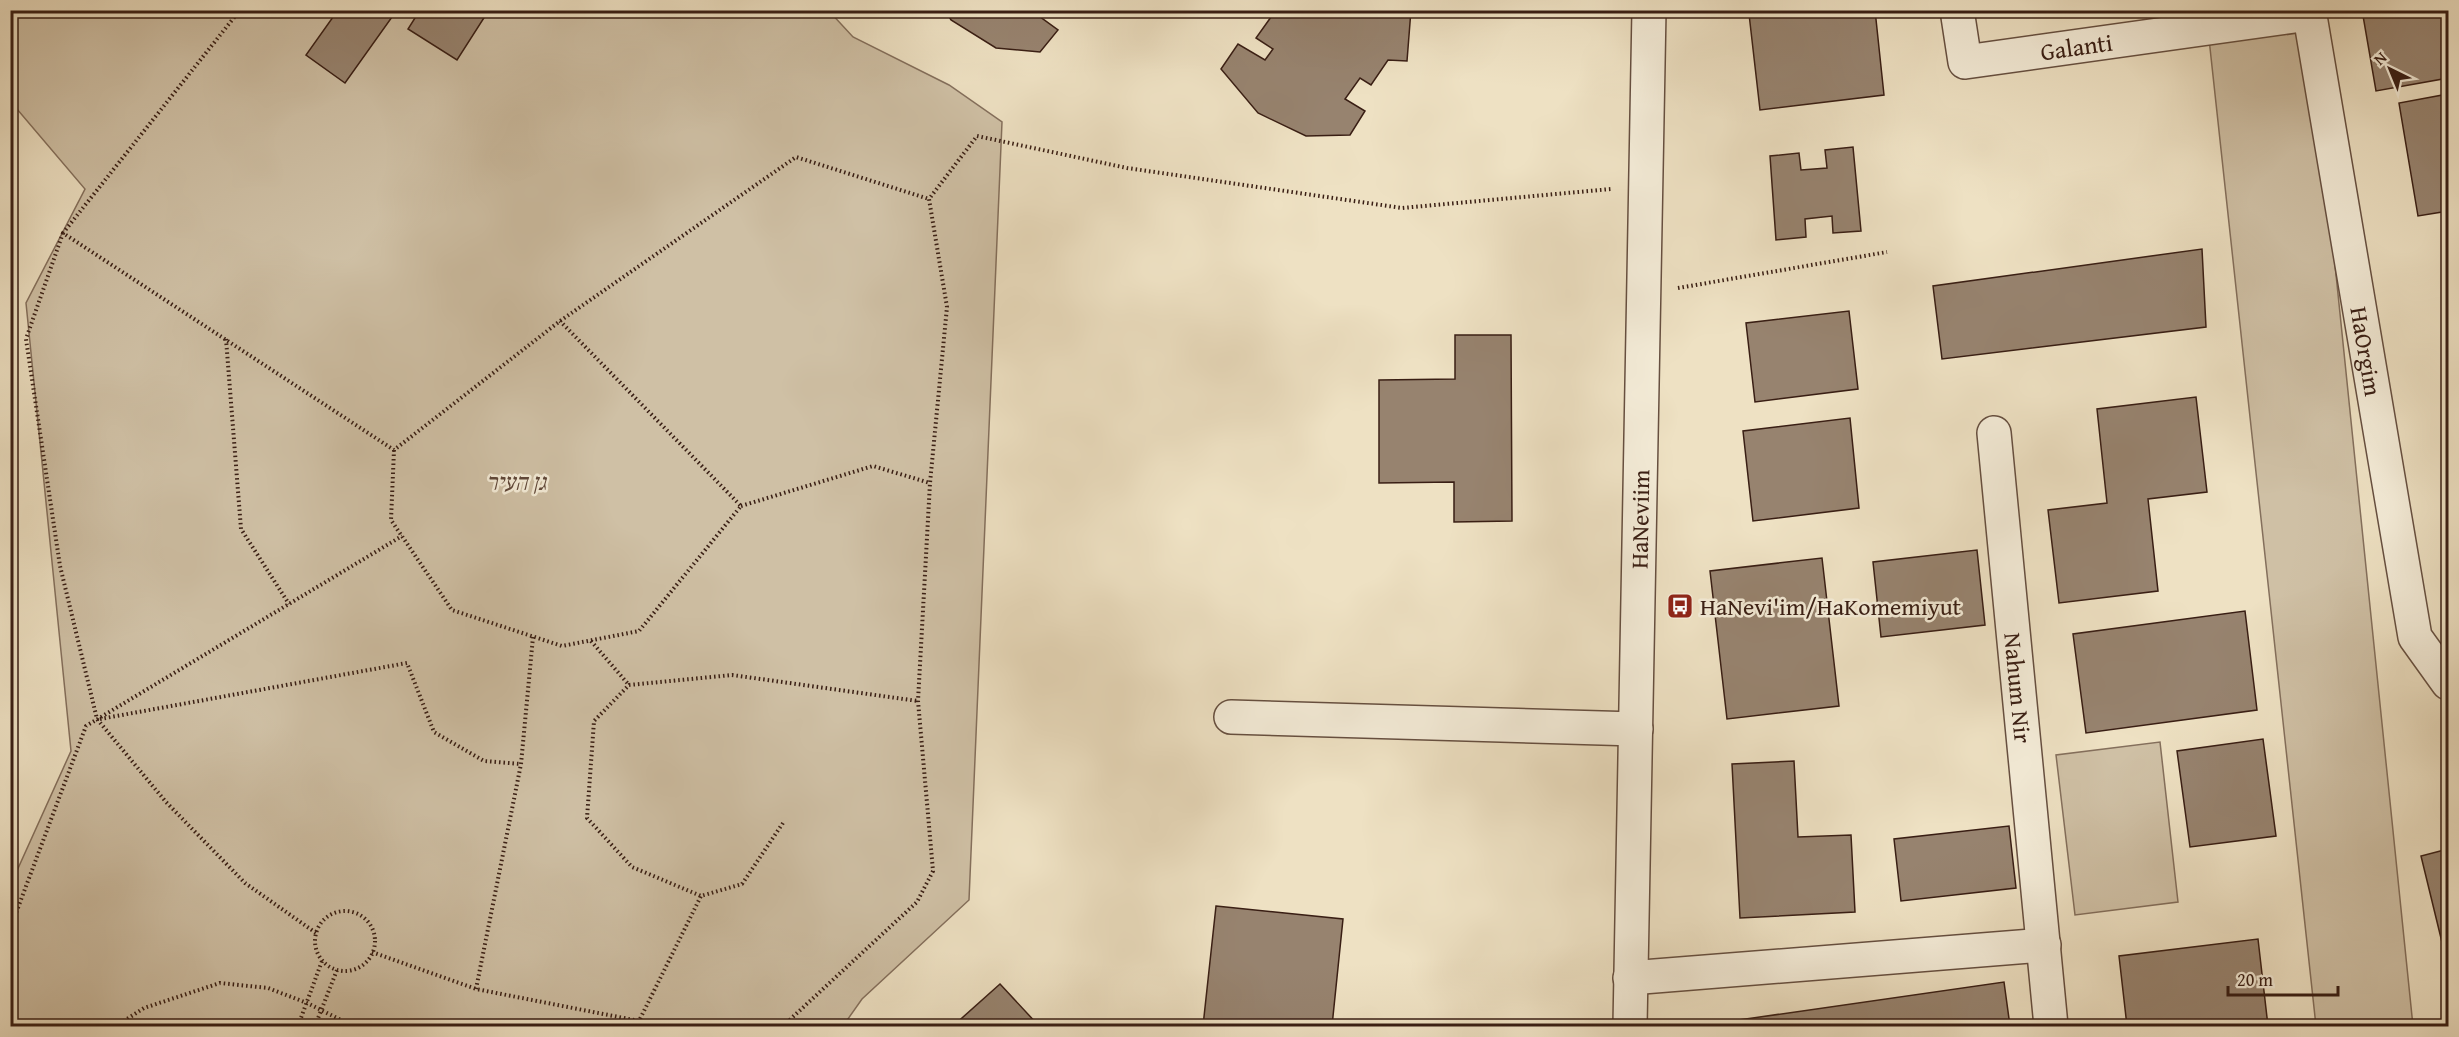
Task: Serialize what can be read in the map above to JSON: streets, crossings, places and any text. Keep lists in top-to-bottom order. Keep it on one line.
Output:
{"streets":{"street":["Galanti","HaOrgim","HaNeviim","Nahum Nir"]},"crossings":[["Galanti","HaOrgim"]],"parks":["גן העיר"],"places":{"bus stop":["HaNevi'im/HaKomemiyut"]},"scale_bar":"20 m","north":"top left"}
